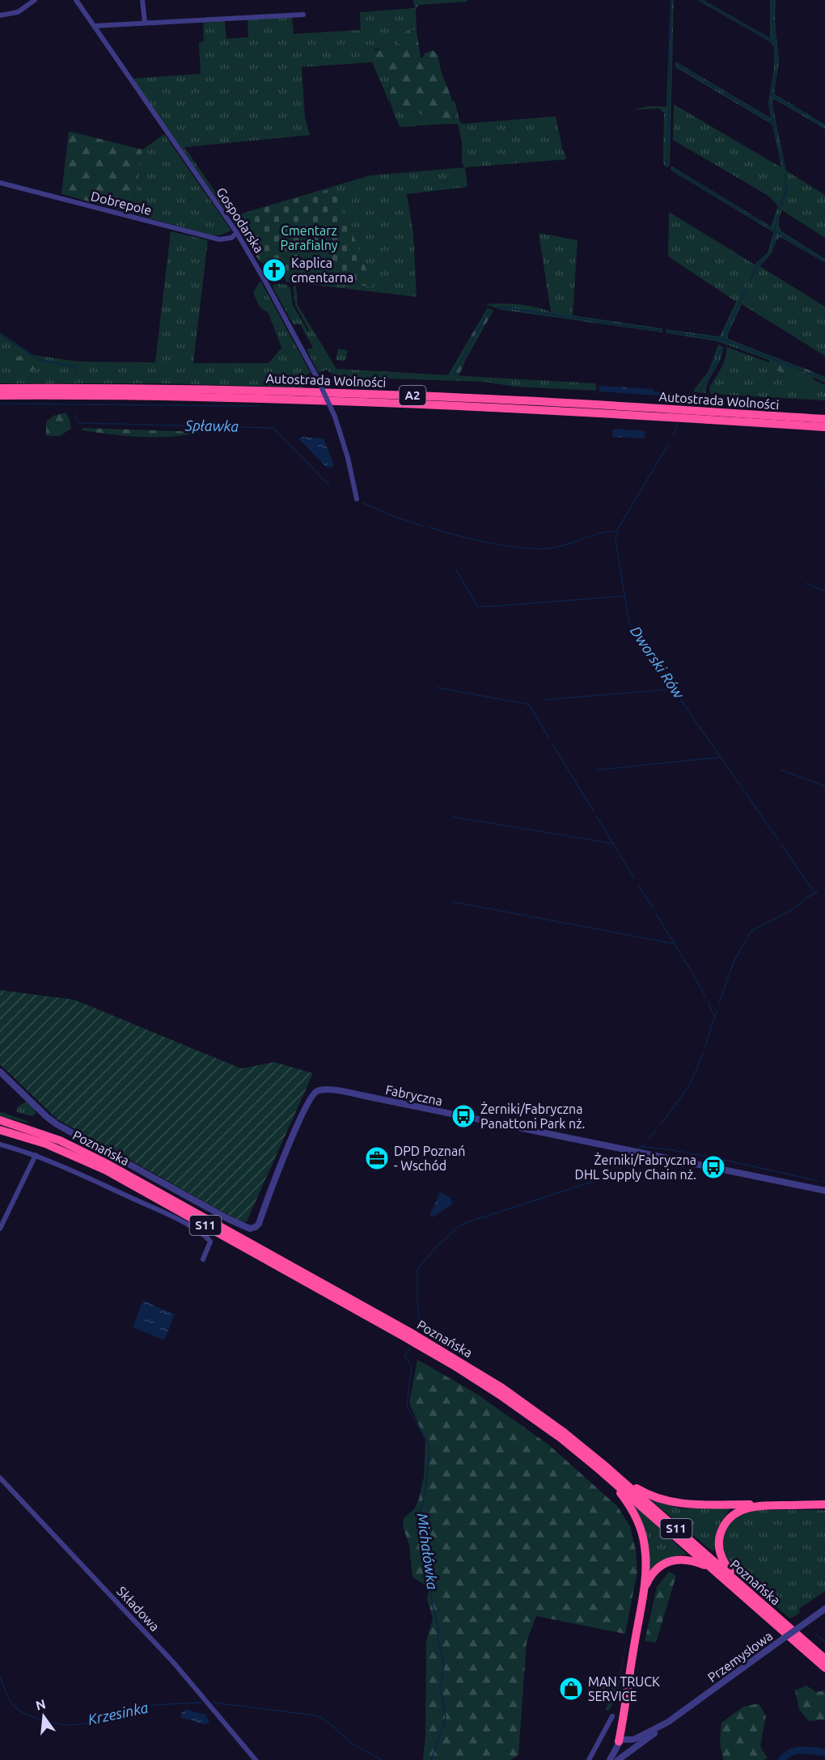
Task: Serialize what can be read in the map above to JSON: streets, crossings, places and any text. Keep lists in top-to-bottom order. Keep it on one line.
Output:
{"streets":{"highway":["Autostrada Wolności","A2","Poznańska","S11"],"street":["Dobrepole","Gospodarska","Fabryczna","Składowa","Przemysłowa"]},"crossings":[["Dobrepole","Gospodarska"]],"water":["Spławka","Dworski Rów","Michałówka","Krzesinka"],"parks":["Cmentarz Parafialny"],"places":{"church":["Kaplica cmentarna"],"bus stop":["Żerniki/Fabryczna Panattoni Park nż.","Żerniki/Fabryczna DHL Supply Chain nż."],"office":["DPD Poznań - Wschód"],"shop":["MAN TRUCK SERVICE"]},"north":"top"}
